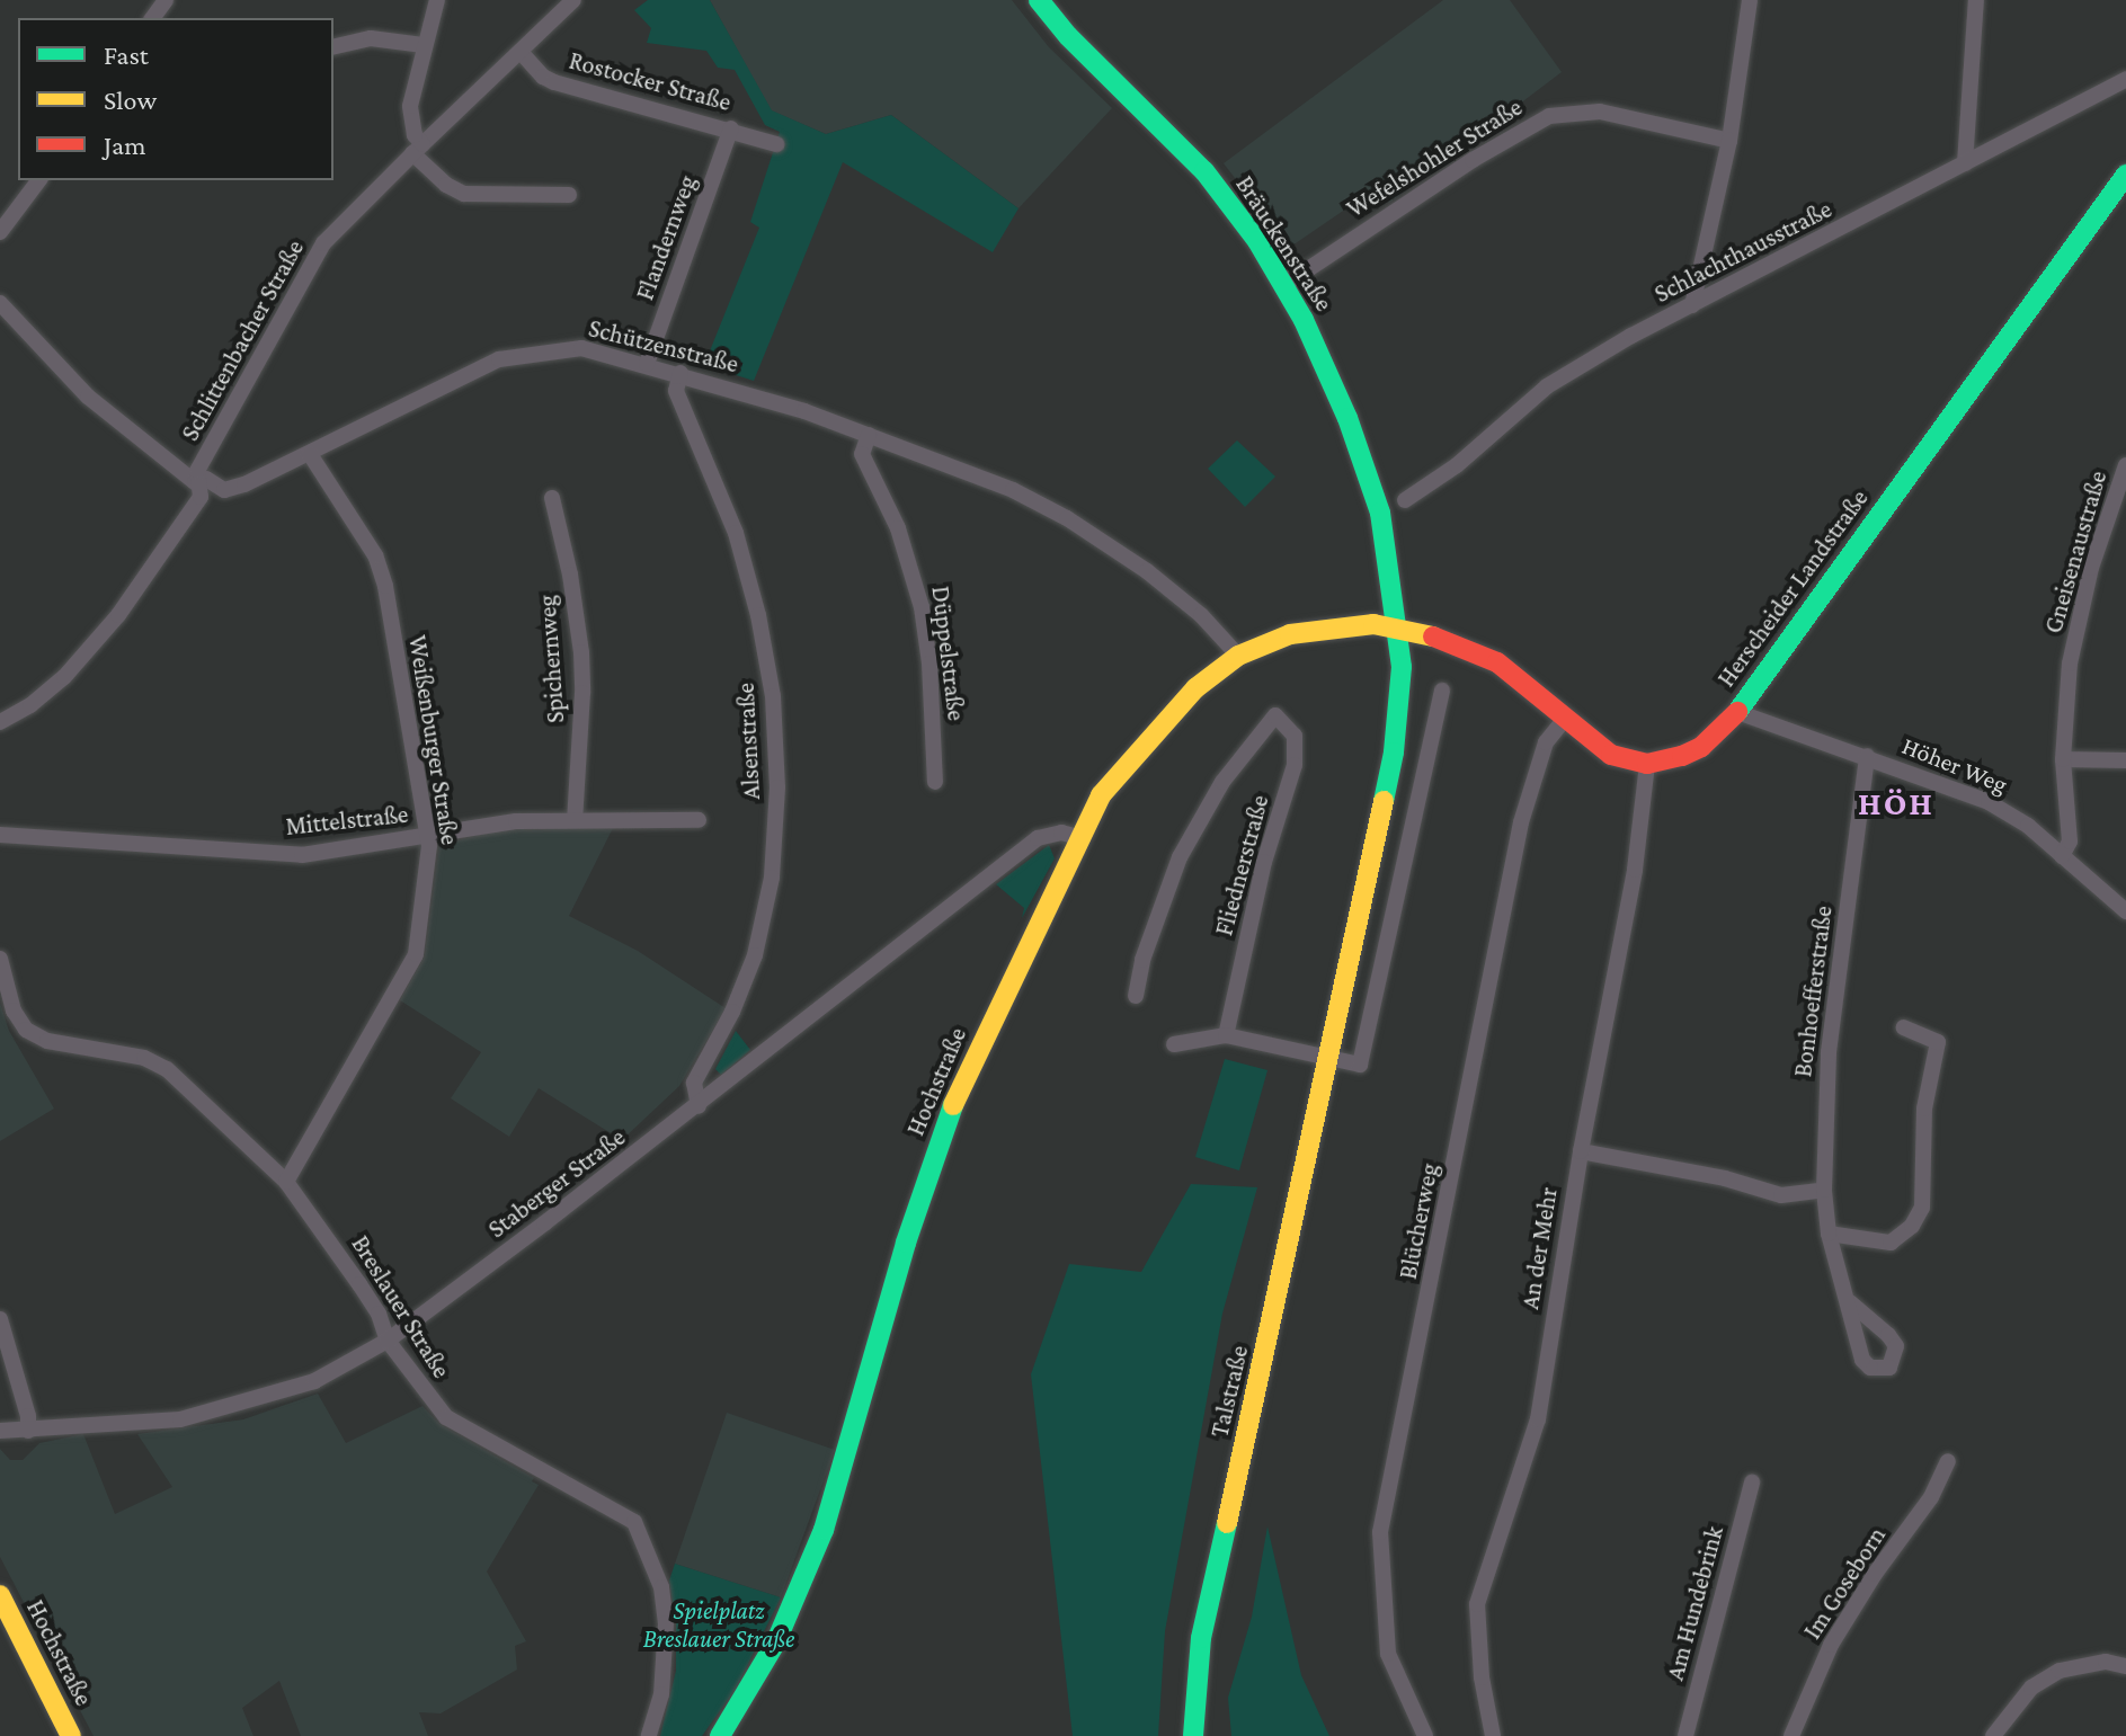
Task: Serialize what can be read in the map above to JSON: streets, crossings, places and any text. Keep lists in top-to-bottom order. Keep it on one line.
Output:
{"streets":{"main road":["Bräuckenstraße","Herscheider Landstraße","Hochstraße","Talstraße"],"street":["Rostocker Straße","Wefelshohler Straße","Flandernweg","Schlachthausstraße","Schlittenbacher Straße","Schützenstraße","Gneisenaustraße","Düppelstraße","Spichernweg","Weißenburger Straße","Alsenstraße","Höher Weg","Mittelstraße","Fliednerstraße","Bonhoefferstraße","Staberger Straße","Blücherweg","An der Mehr","Breslauer Straße","Im Goseborn","Am Hundebrink"]},"crossings":[["Rostocker Straße","Flandernweg"],["Rostocker Straße","Schlittenbacher Straße"],["Wefelshohler Straße","Bräuckenstraße"],["Flandernweg","Schützenstraße"],["Bräuckenstraße","Hochstraße"],["Bräuckenstraße","Talstraße"],["Schlittenbacher Straße","Schützenstraße"],["Schützenstraße","Düppelstraße"],["Schützenstraße","Weißenburger Straße"],["Schützenstraße","Alsenstraße"],["Schützenstraße","Hochstraße"],["Gneisenaustraße","Höher Weg"],["Herscheider Landstraße","Höher Weg"],["Herscheider Landstraße","An der Mehr"],["Spichernweg","Mittelstraße"],["Weißenburger Straße","Mittelstraße"],["Weißenburger Straße","Breslauer Straße"],["Alsenstraße","Staberger Straße"],["Höher Weg","Bonhoefferstraße"],["Hochstraße","Staberger Straße"],["Hochstraße","Talstraße"],["Staberger Straße","Breslauer Straße"]],"districts":["HÖH"],"parks":["Spielplatz Breslauer Straße"],"legend":["Fast","Slow","Jam"]}
